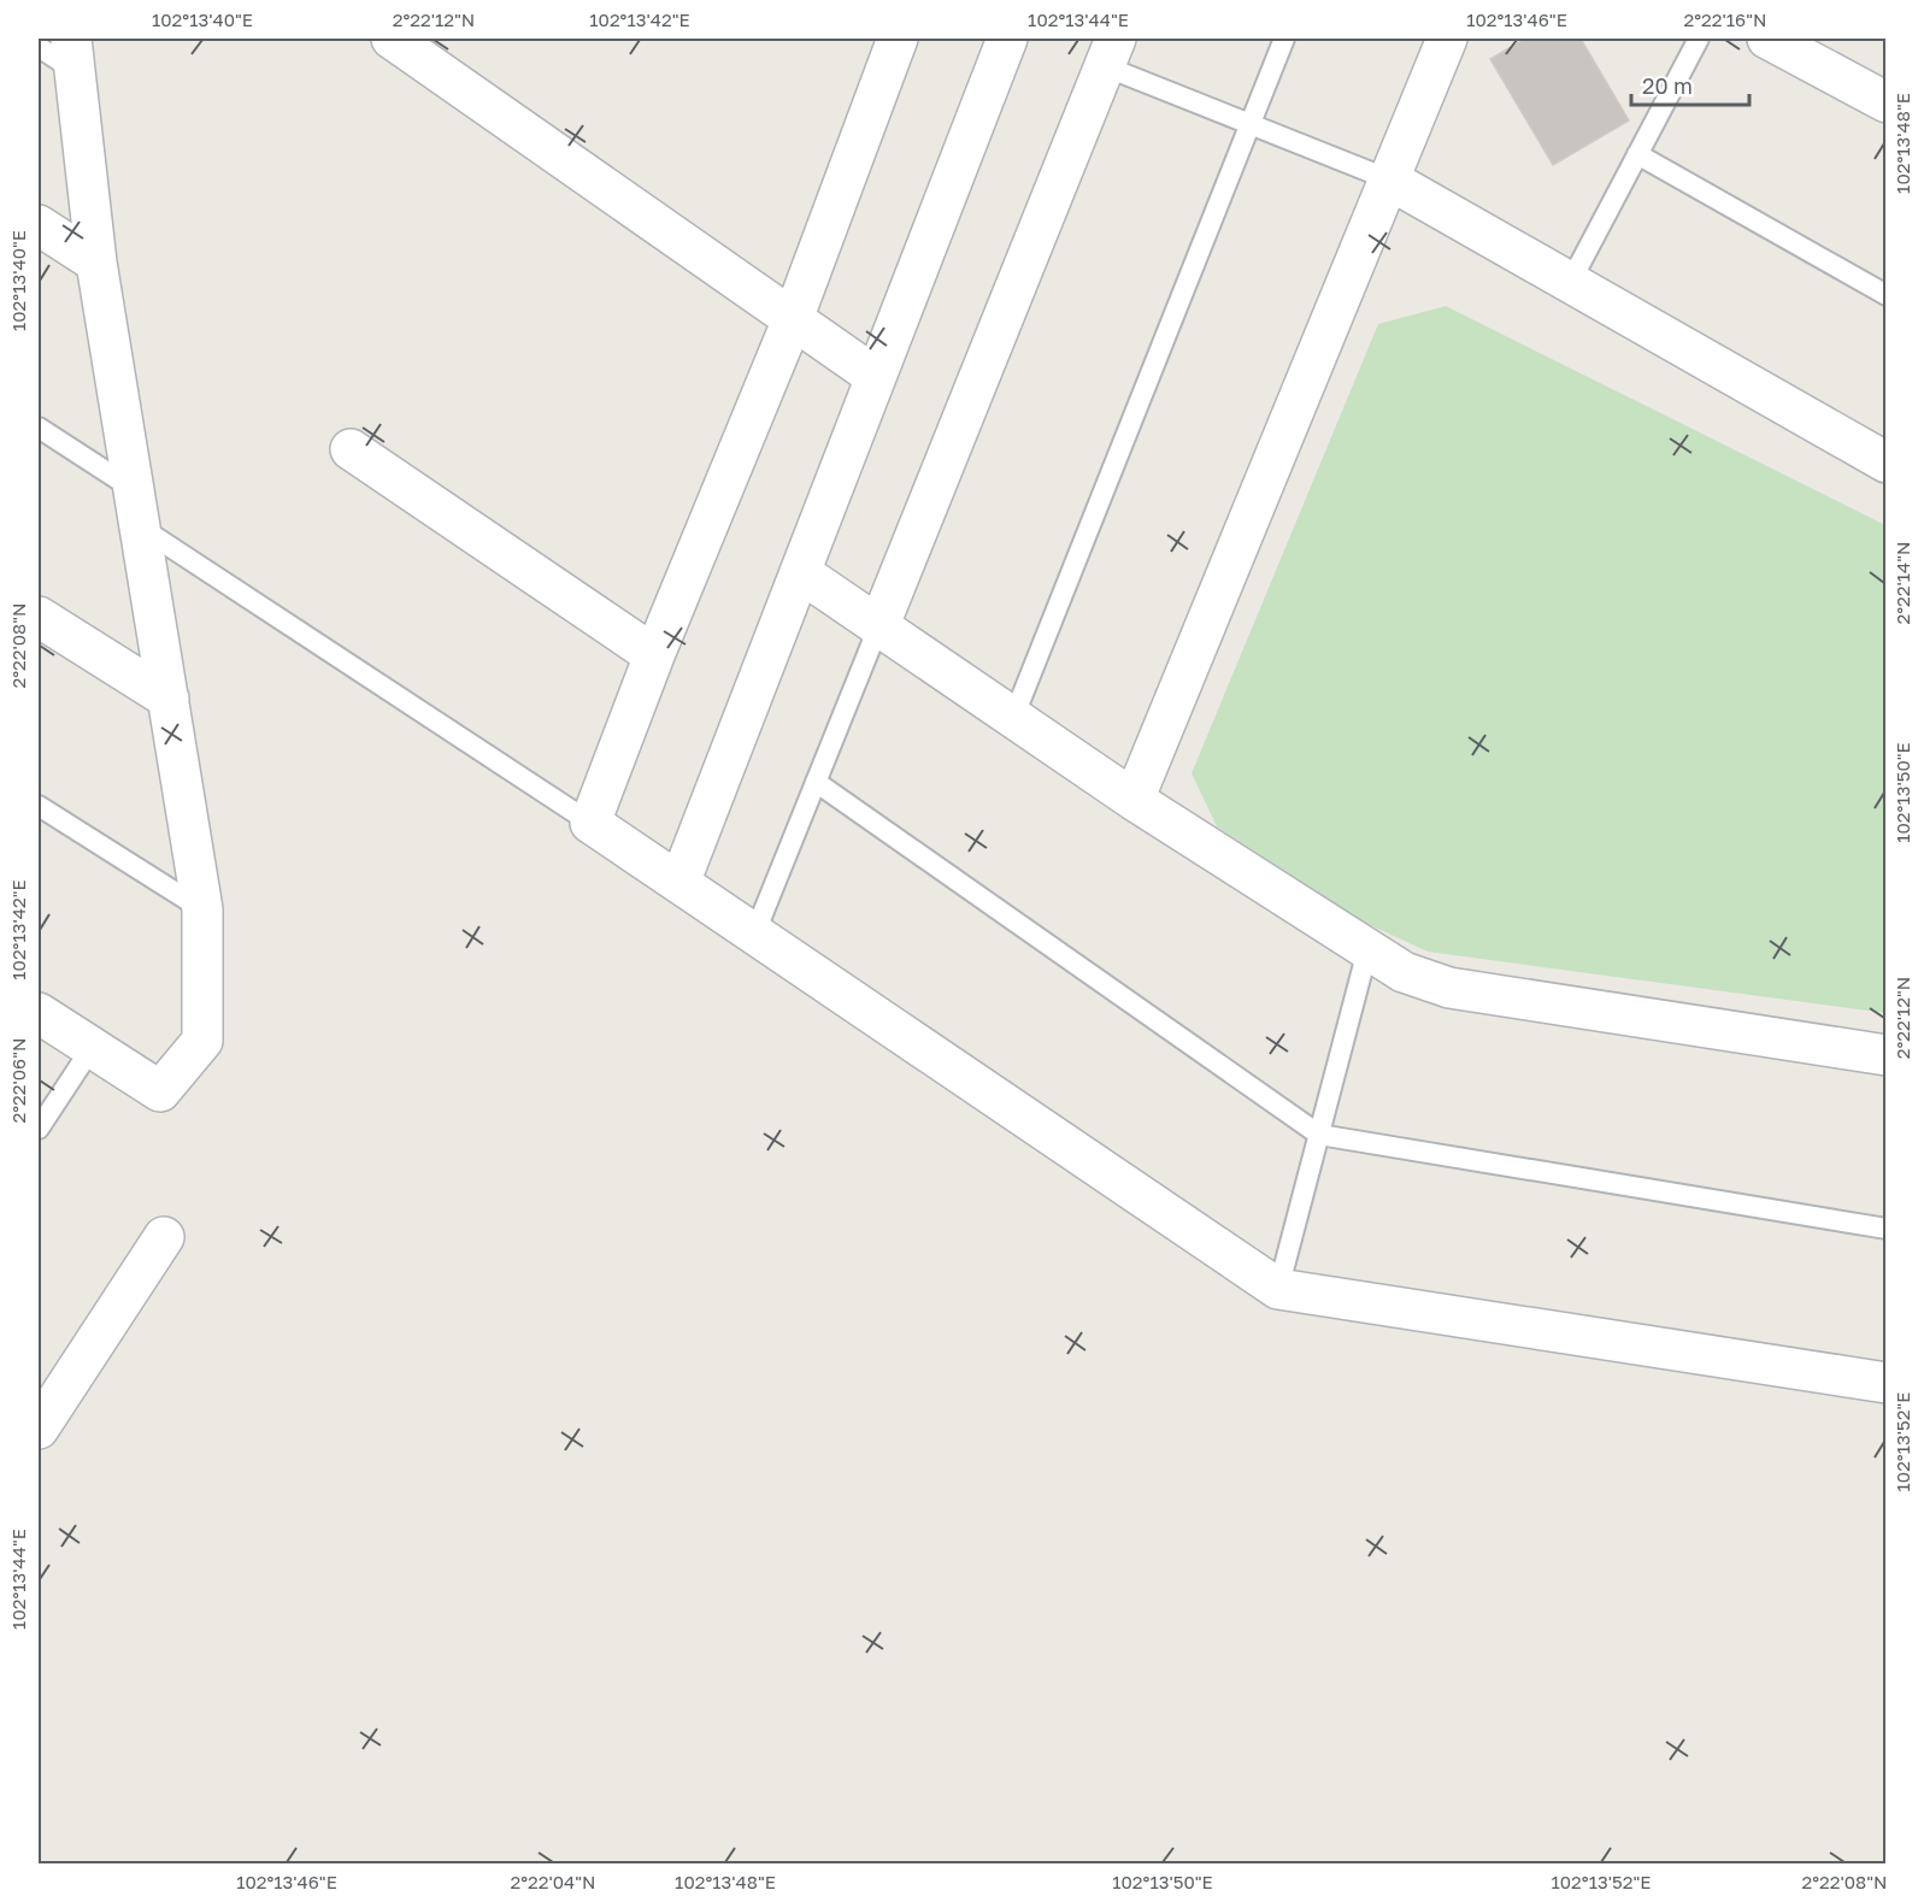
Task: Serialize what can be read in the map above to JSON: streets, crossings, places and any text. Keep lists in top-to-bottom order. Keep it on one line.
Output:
{"scale_bar":"20 m","coordinates":["102°13'40\"E","2°22'12\"N","102°13'42\"E","102°13'44\"E","102°13'46\"E","2°22'16\"N","102°13'48\"E","2°22'14\"N","2°22'08\"N","102°13'50\"E","2°22'06\"N","102°13'52\"E","2°22'04\"N"]}
